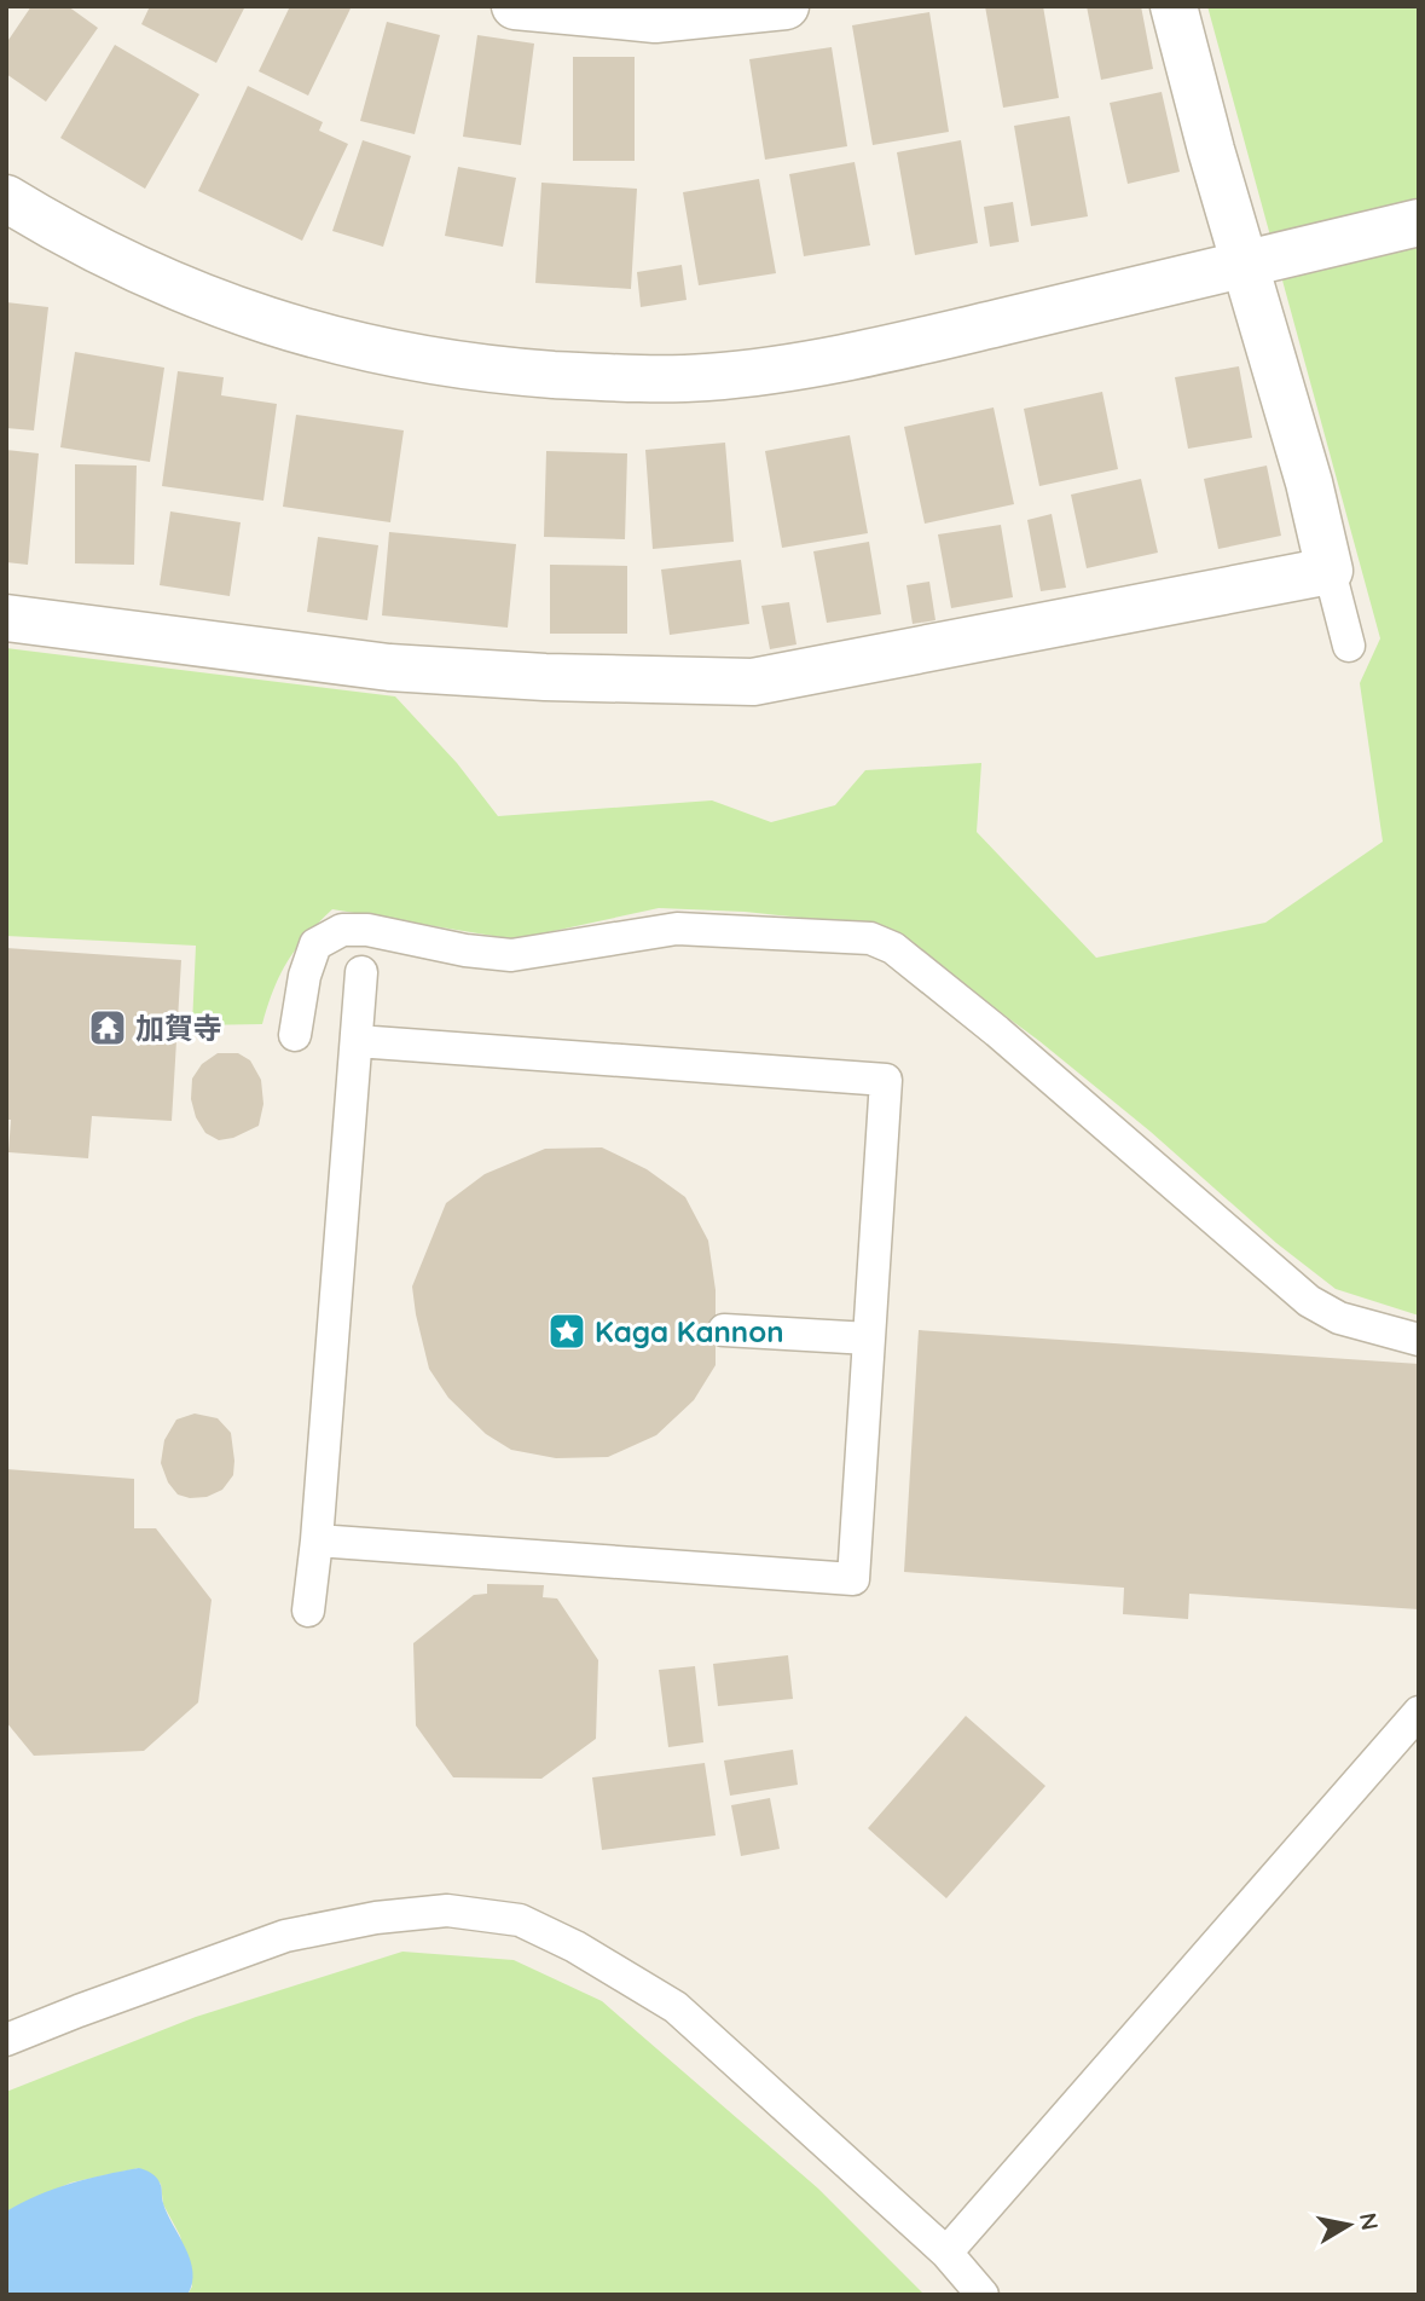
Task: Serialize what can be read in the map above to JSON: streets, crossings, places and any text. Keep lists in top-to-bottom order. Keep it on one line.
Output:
{"places":{"temple":["加賀寺"],"place":["Kaga Kannon"]},"north":"right"}
